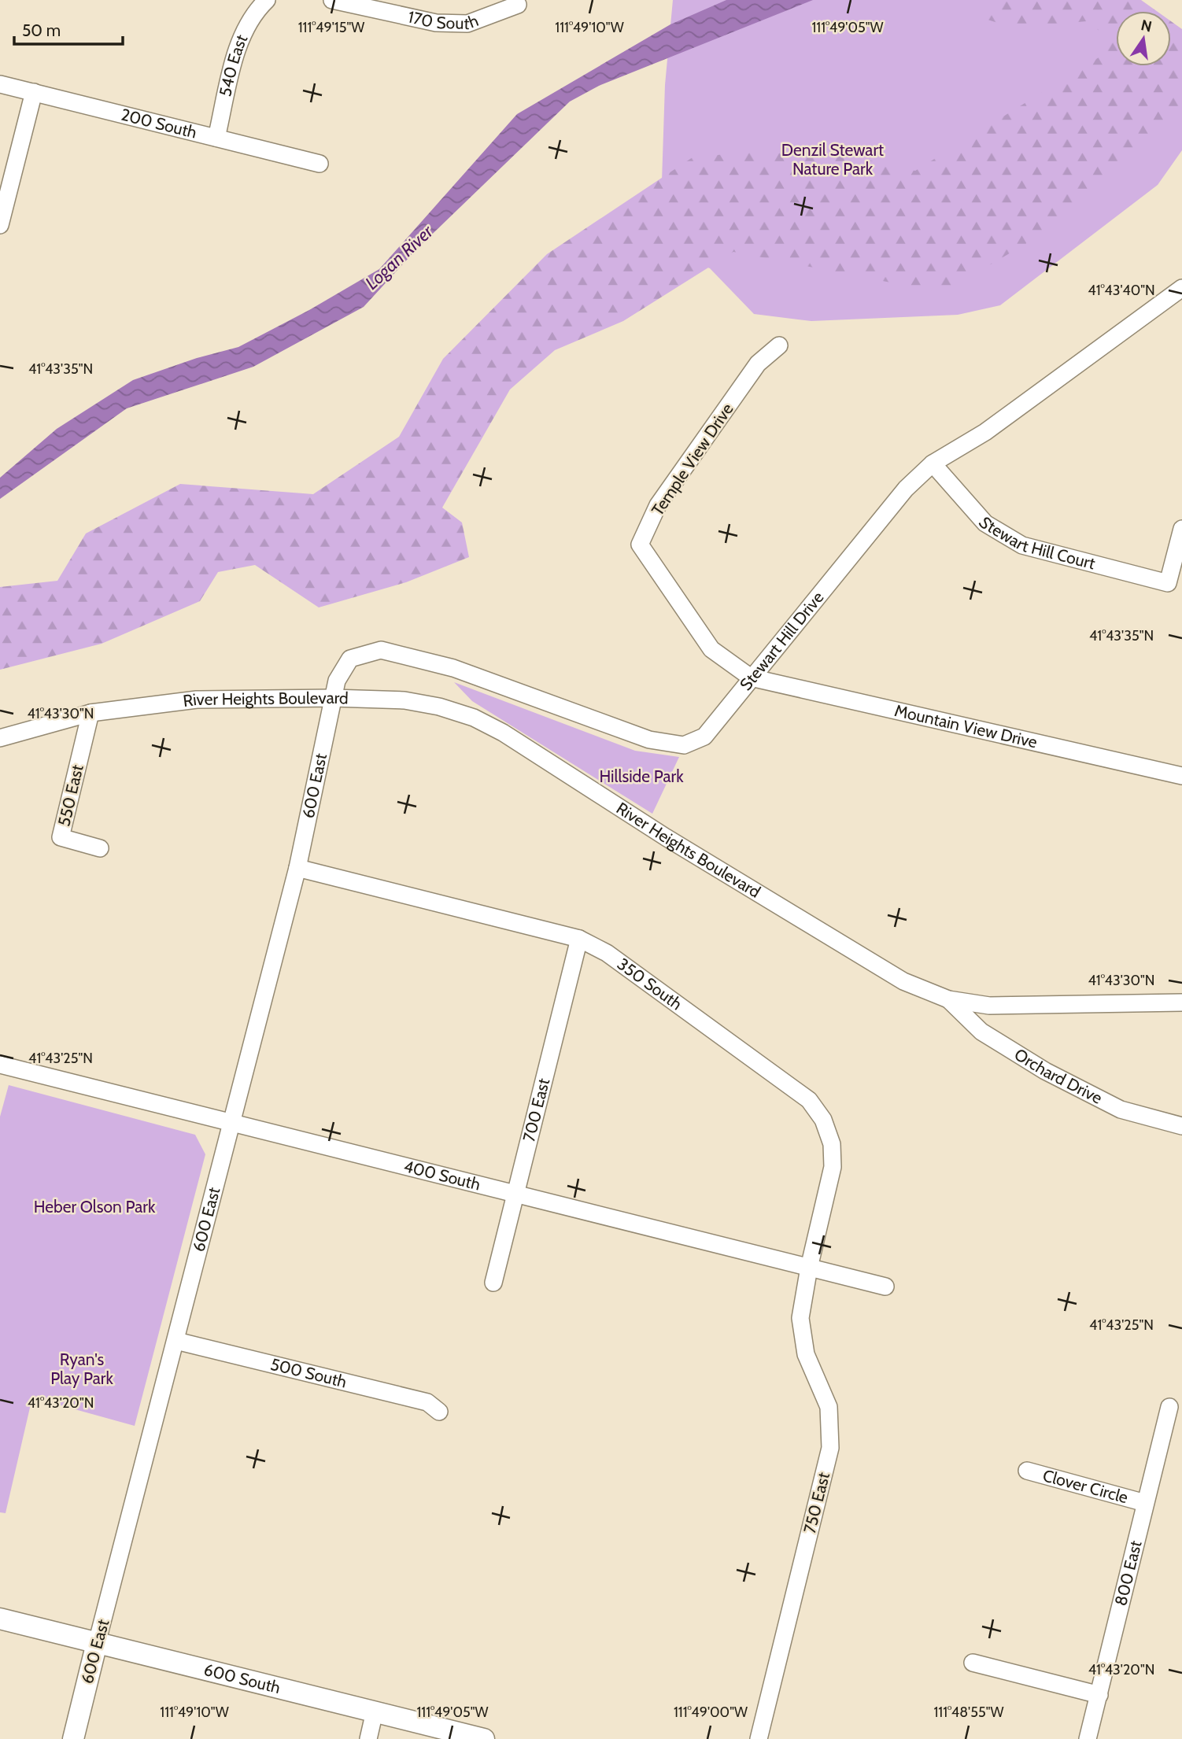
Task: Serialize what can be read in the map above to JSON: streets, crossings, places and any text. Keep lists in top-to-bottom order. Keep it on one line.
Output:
{"streets":{"street":["170 South","540 East","200 South","Temple View Drive","Stewart Hill Court","Stewart Hill Drive","River Heights Boulevard","Mountain View Drive","600 East","550 East","350 South","Orchard Drive","700 East","400 South","500 South","Clover Circle","750 East","800 East","600 South"]},"crossings":[["540 East","200 South"],["Temple View Drive","Stewart Hill Drive"],["Temple View Drive","Mountain View Drive"],["Stewart Hill Court","Stewart Hill Drive"],["Stewart Hill Drive","River Heights Boulevard"],["Stewart Hill Drive","Mountain View Drive"],["Stewart Hill Drive","600 East"],["River Heights Boulevard","600 East"],["River Heights Boulevard","550 East"],["River Heights Boulevard","Orchard Drive"],["600 East","350 South"],["600 East","400 South"],["600 East","500 South"],["600 East","600 South"],["350 South","700 East"],["350 South","400 South"],["350 South","750 East"],["700 East","400 South"],["400 South","750 East"],["Clover Circle","800 East"]],"water":["Logan River"],"parks":["Denzil Stewart Nature Park","Hillside Park","Heber Olson Park","Ryan's Play Park"],"scale_bar":"50 m","north":"top","coordinates":["111°49'15\"W","111°49'10\"W","111°49'05\"W","41°43'40\"N","41°43'35\"N","41°43'30\"N","41°43'25\"N","41°43'20\"N","111°49'00\"W","111°48'55\"W"]}
